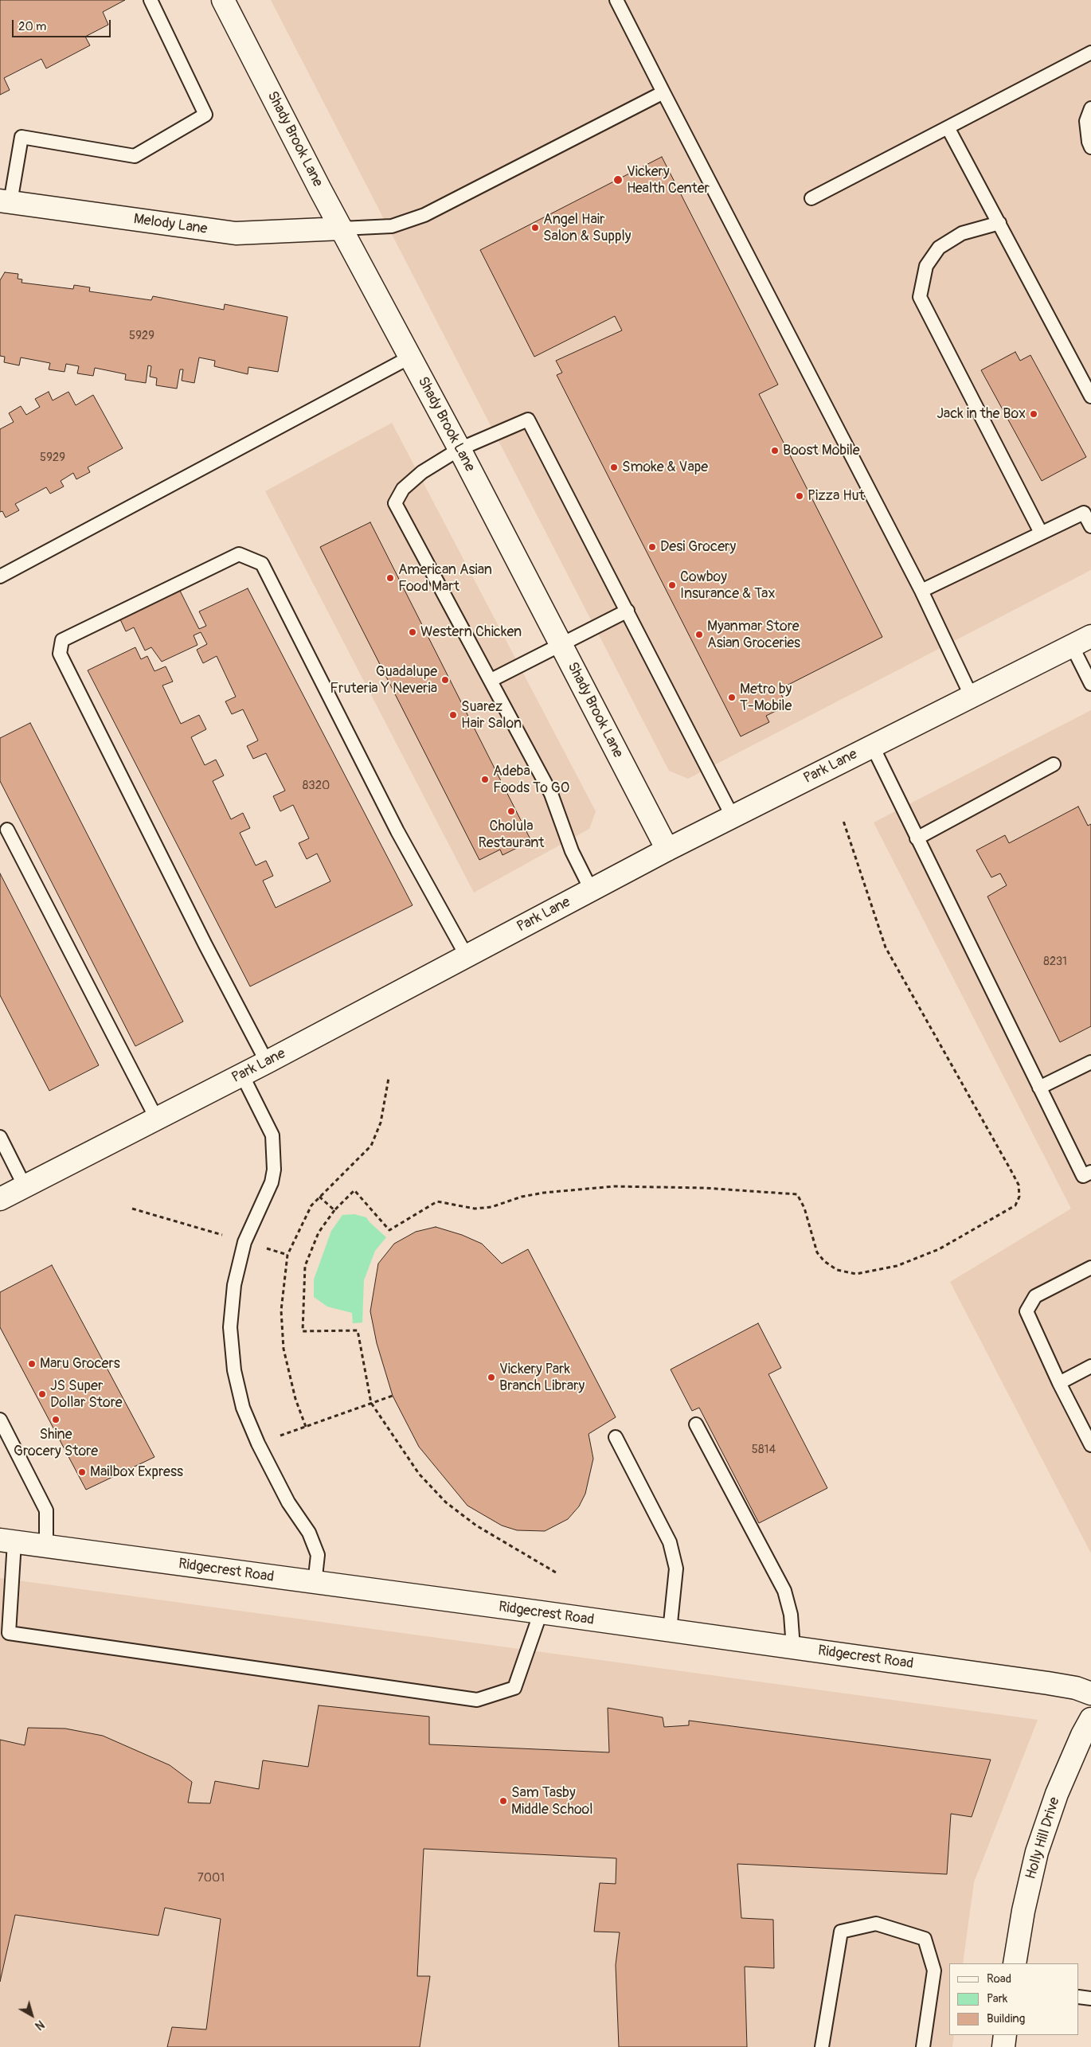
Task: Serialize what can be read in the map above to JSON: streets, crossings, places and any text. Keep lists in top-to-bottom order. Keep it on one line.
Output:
{"streets":{"street":["Shady Brook Lane","Melody Lane","Park Lane","Ridgecrest Road","Holly Hill Drive"]},"crossings":[["Shady Brook Lane","Melody Lane"],["Shady Brook Lane","Park Lane"]],"places":["Vickery Health Center","Angel Hair Salon & Supply","Jack in the Box","Boost Mobile","Smoke & Vape","Pizza Hut","Desi Grocery","American Asian Food Mart","Cowboy Insurance & Tax","Western Chicken","Myanmar Store Asian Groceries","Guadalupe Fruteria Y Neveria","Metro by T-Mobile","Suarez Hair Salon","Adeba Foods To GO","Cholula Restaurant","Maru Grocers","Vickery Park Branch Library","JS Super Dollar Store","Shine Grocery Store","Mailbox Express","Sam Tasby Middle School"],"house_numbers":["5929","5929","8320","8231","5814","7001"],"legend":["Road","Park","Building"],"scale_bar":"20 m","north":"bottom right"}
